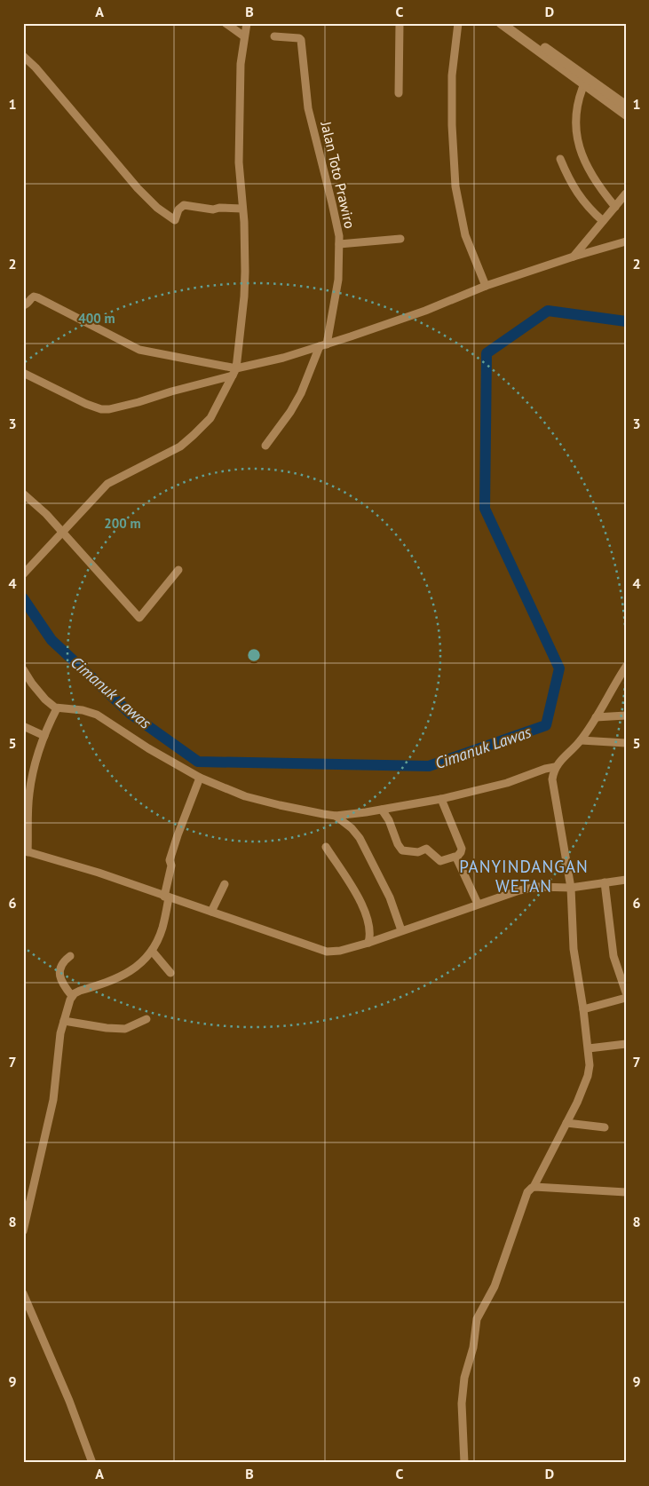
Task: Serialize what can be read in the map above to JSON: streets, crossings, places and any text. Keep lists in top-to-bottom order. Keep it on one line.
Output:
{"streets":{"street":["Jalan Toto Prawiro"]},"districts":["PANYINDANGAN WETAN"],"water":["Cimanuk Lawas"],"grid":{"columns":["A","B","C","D"],"rows":["1","2","3","4","5","6","7","8","9"]},"rings":["400 m","200 m"]}
